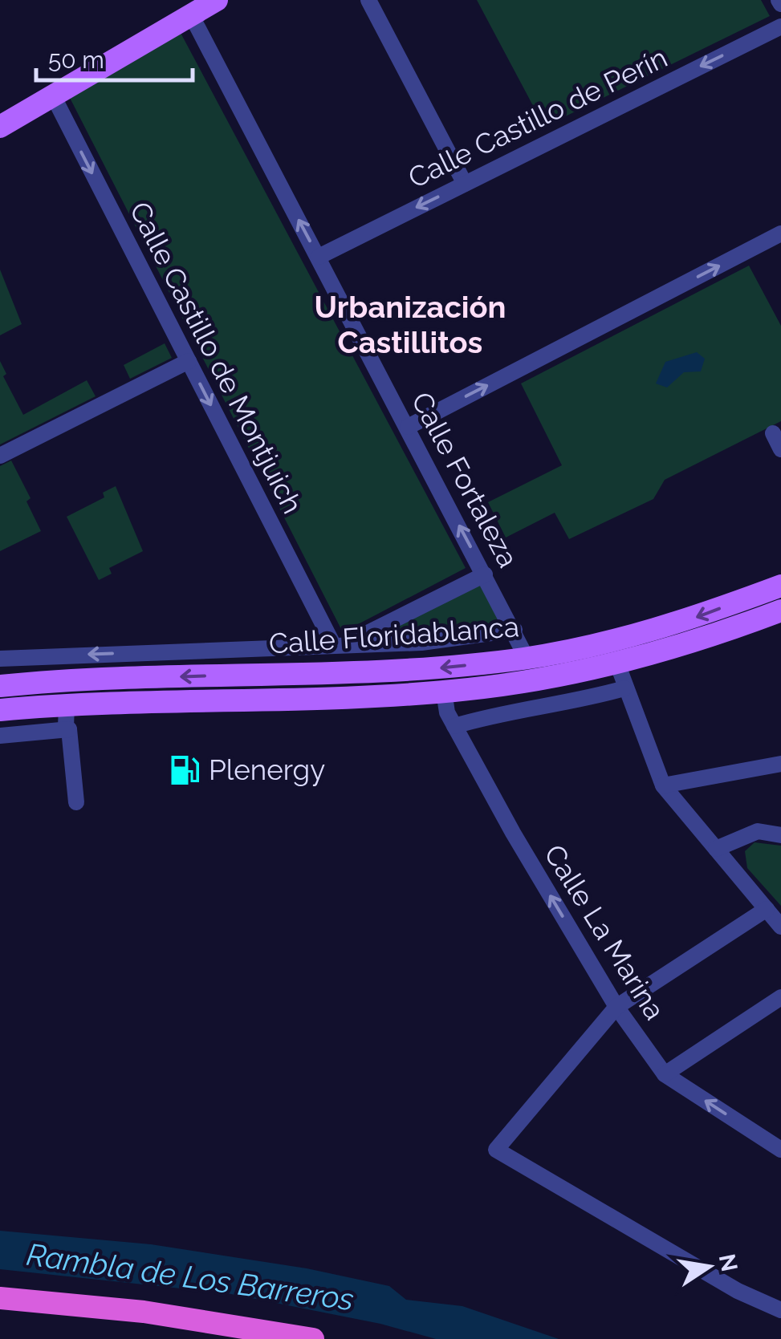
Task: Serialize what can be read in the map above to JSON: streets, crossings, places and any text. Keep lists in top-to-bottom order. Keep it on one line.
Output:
{"streets":{"main road":["Calle Floridablanca"],"street":["Calle Castillo de Perín","Calle Castillo de Montjuich","Calle Fortaleza","Calle La Marina"]},"crossings":[["Calle Castillo de Perín","Calle Fortaleza"],["Calle Castillo de Montjuich","Calle Floridablanca"],["Calle Fortaleza","Calle Floridablanca"],["Calle Floridablanca","Calle La Marina"]],"one_way":["Calle Castillo de Perín","Calle Castillo de Montjuich","Calle Fortaleza","Calle La Marina"],"districts":["Urbanización Castillitos"],"water":["Rambla de Los Barreros"],"places":{"fuel station":["Plenergy"]},"scale_bar":"50 m","north":"right"}
